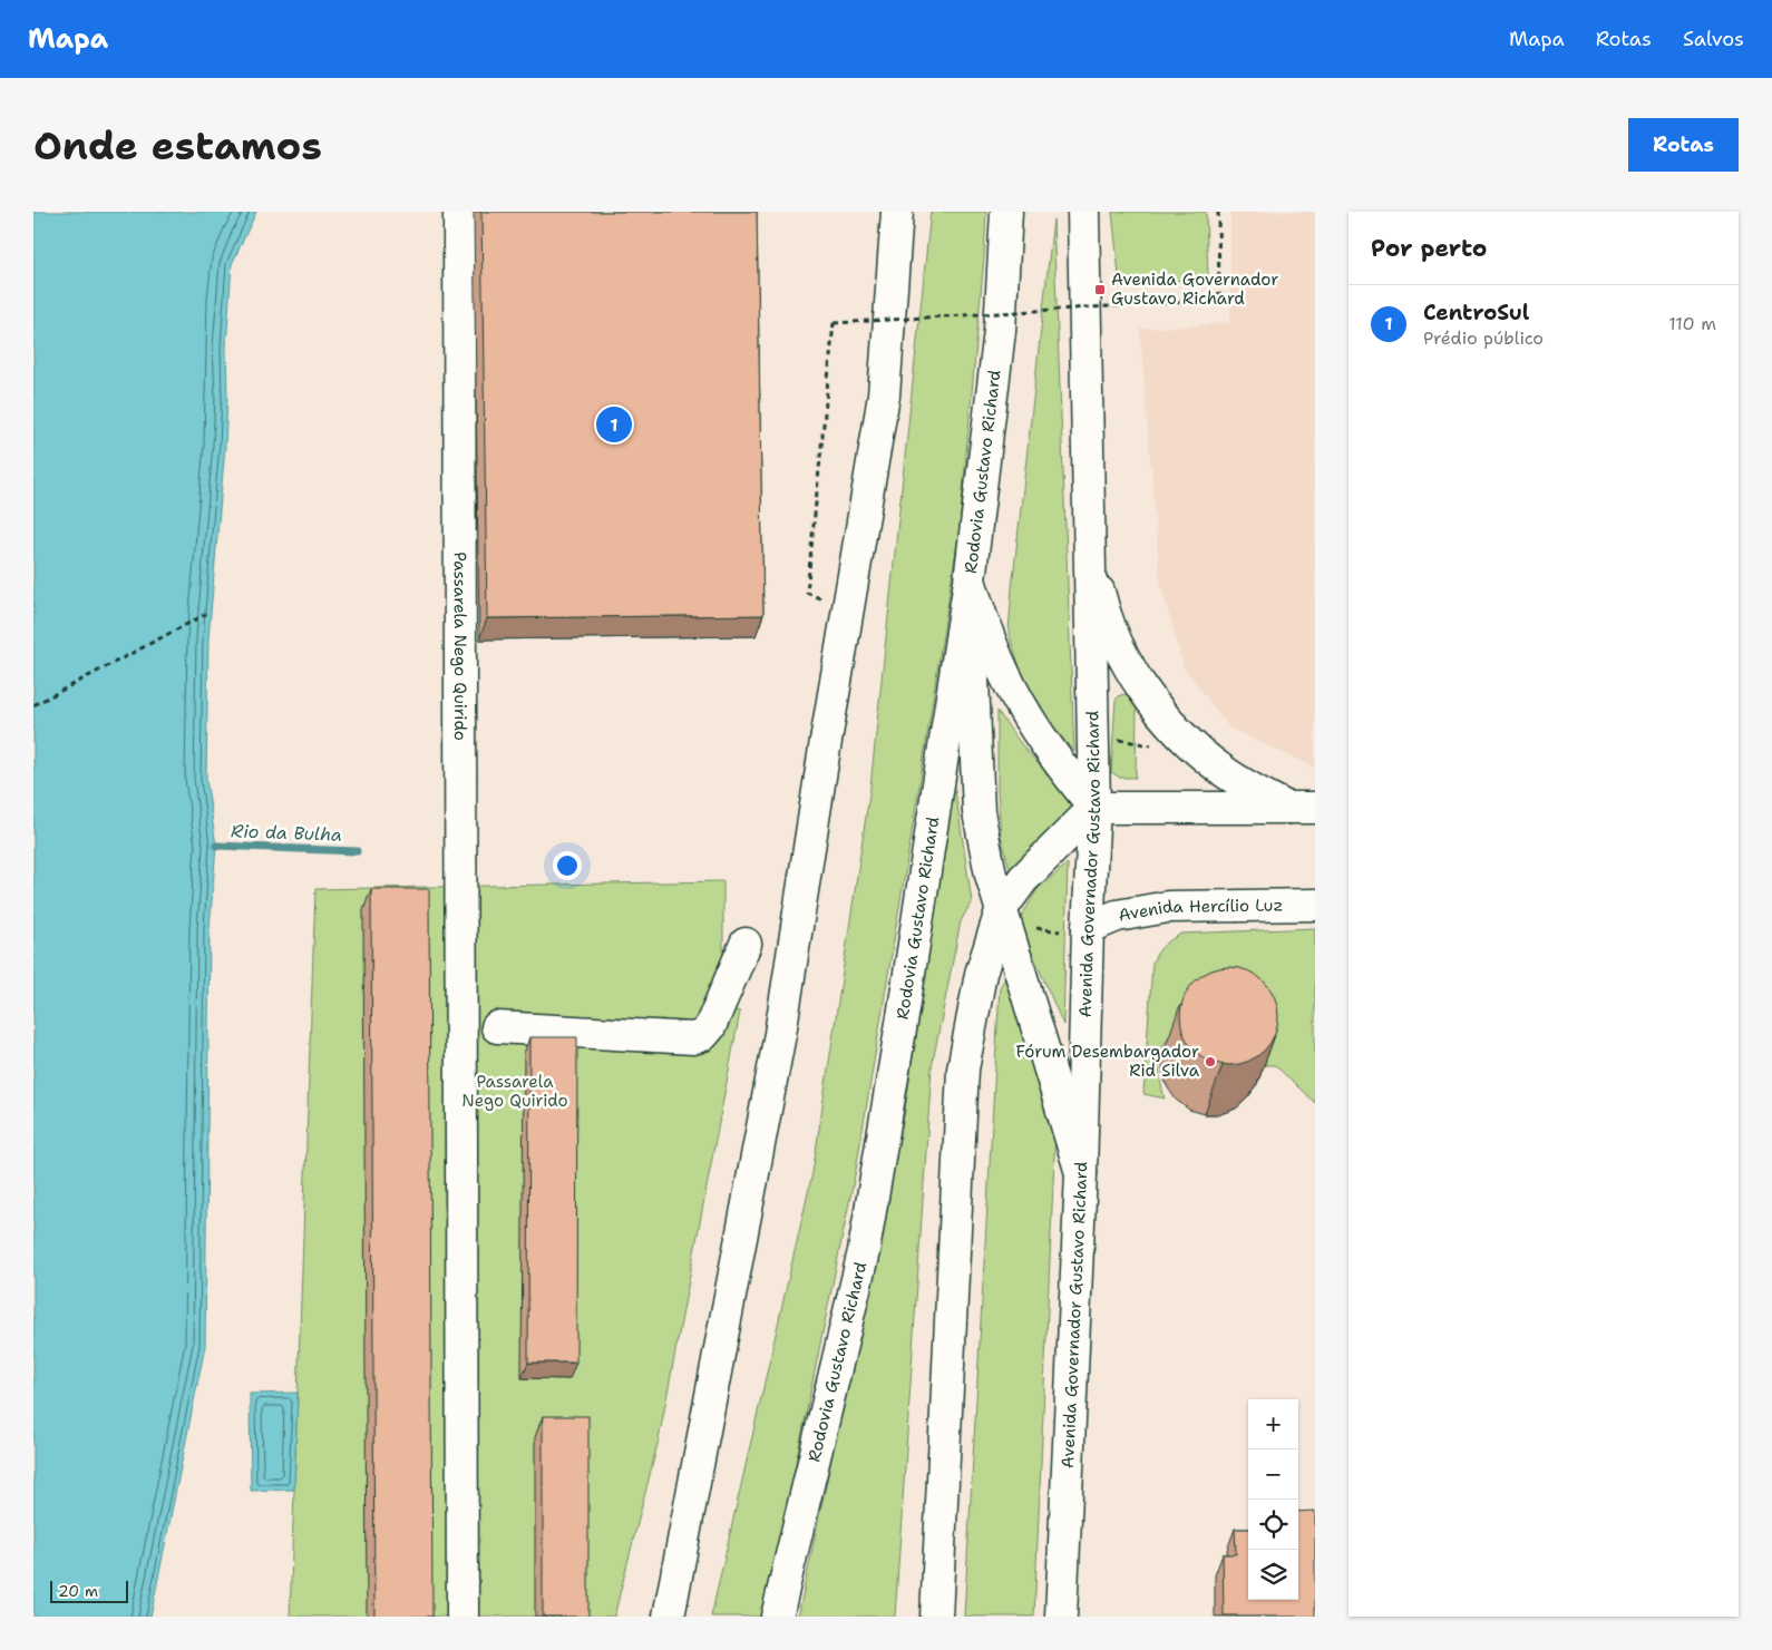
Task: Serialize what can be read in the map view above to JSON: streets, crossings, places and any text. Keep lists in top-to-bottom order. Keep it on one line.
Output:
{"streets":{"main road":["Rodovia Gustavo Richard","Passarela Nego Quirido","Avenida Governador Gustavo Richard","Avenida Hercílio Luz"]},"crossings":[["Avenida Governador Gustavo Richard","Avenida Hercílio Luz"]],"water":["Rio da Bulha"],"parks":["Passarela Nego Quirido"],"places":{"transit":["Avenida Governador Gustavo Richard"],"other":["Fórum Desembargador Rid Silva"]},"scale_bar":"20 m","page":{"header":"Mapa","nav":["Mapa","Rotas","Salvos"],"buttons":"Rotas","title":"Onde estamos","heading":"Por perto","list":[{"mark":"1","name":"CentroSul","note":"Prédio público","value":"110 m"}],"pins":"1","map_buttons":["+","−"],"scale":"20 m"}}
